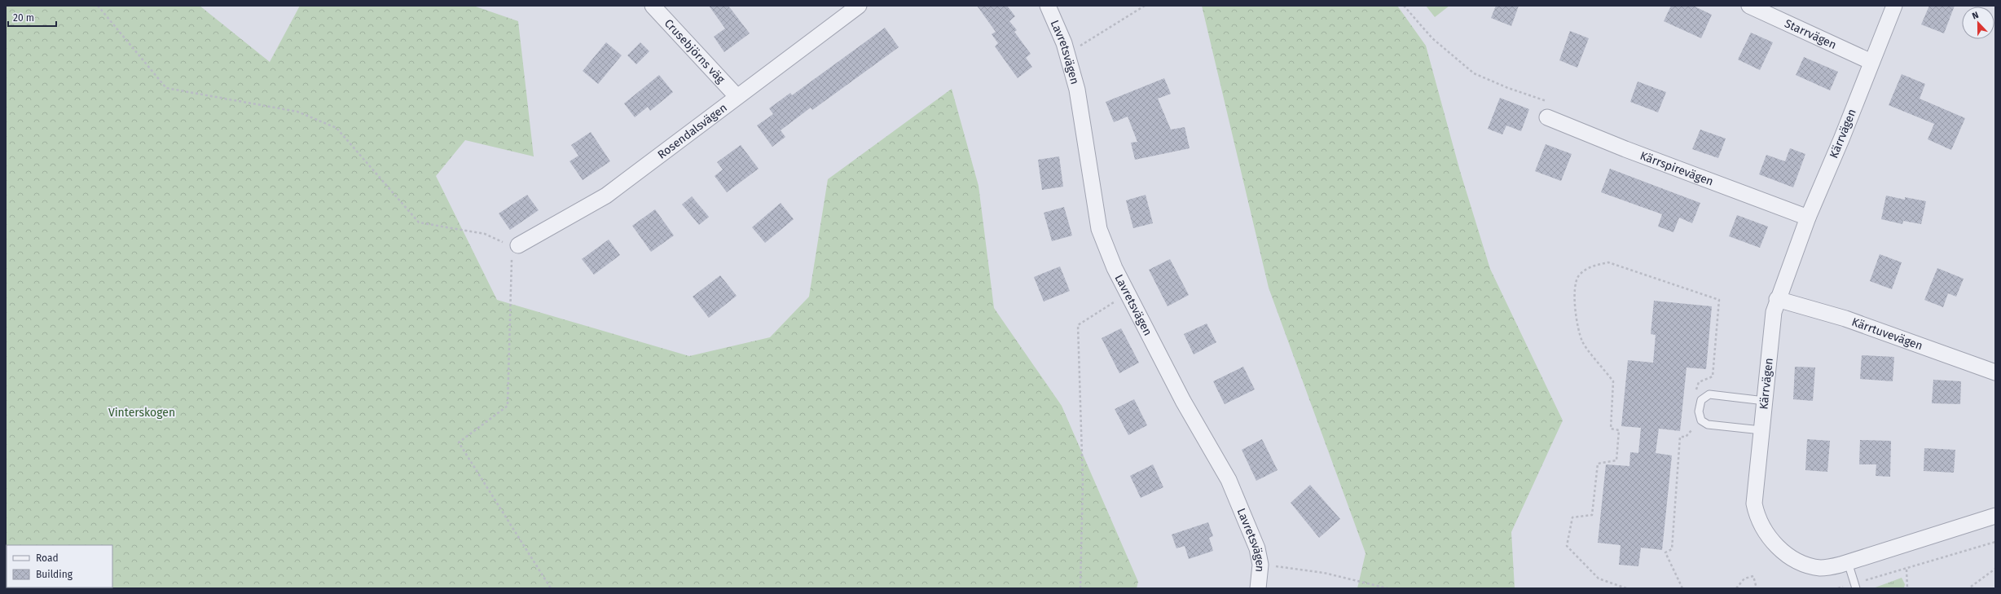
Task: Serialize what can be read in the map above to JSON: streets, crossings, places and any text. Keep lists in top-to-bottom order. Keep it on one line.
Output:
{"streets":{"street":["Starrvägen","Crusebjörns väg","Lavretsvägen","Rosendalsvägen","Kärrvägen","Kärrspirevägen","Kärrtuvevägen"]},"crossings":[["Starrvägen","Kärrvägen"],["Crusebjörns väg","Rosendalsvägen"],["Kärrvägen","Kärrspirevägen"],["Kärrvägen","Kärrtuvevägen"]],"parks":["Vinterskogen"],"legend":["Road","Building"],"scale_bar":"20 m","north":"top"}
